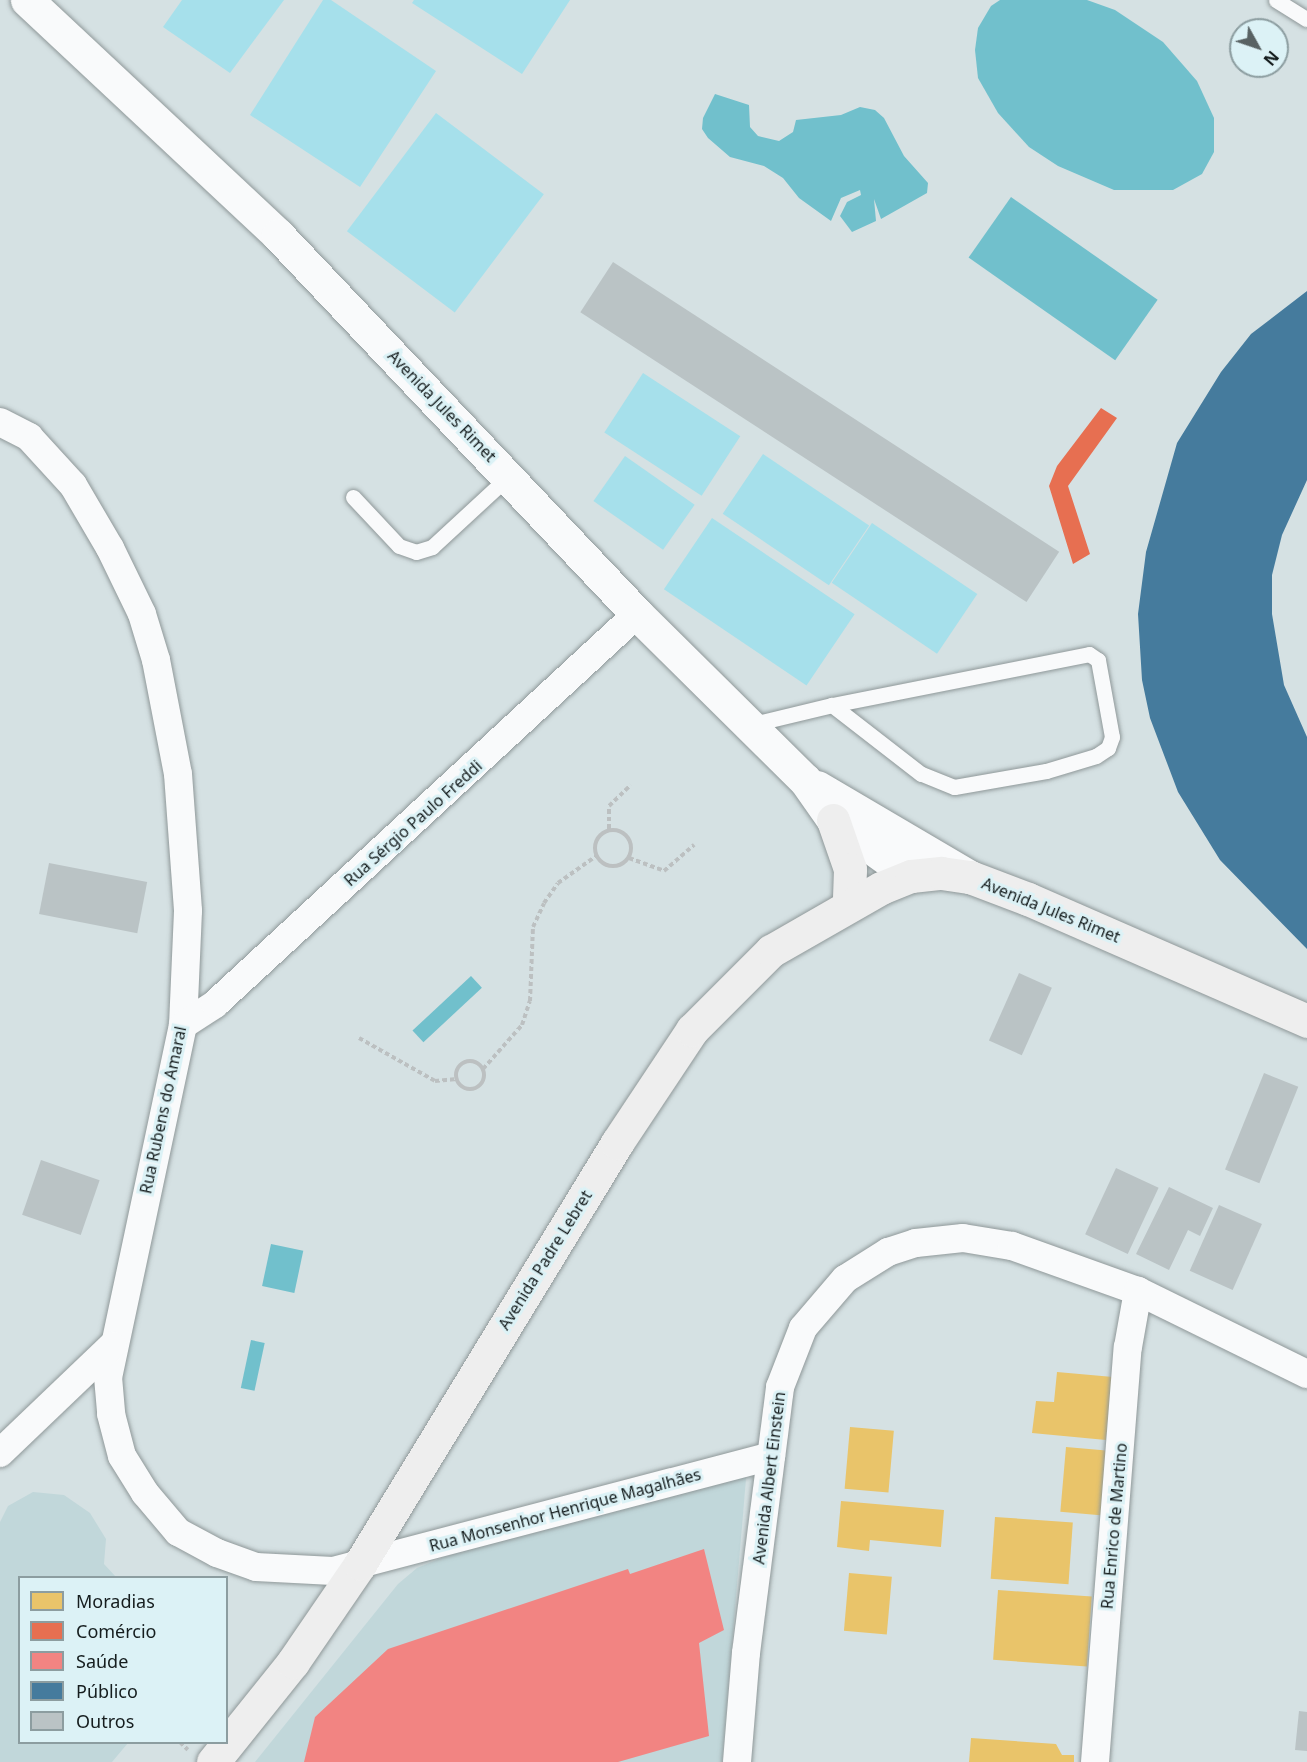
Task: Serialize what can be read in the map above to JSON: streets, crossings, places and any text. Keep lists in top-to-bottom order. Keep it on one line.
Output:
{"streets":{"main road":["Avenida Jules Rimet","Avenida Padre Lebret"],"street":["Rua Sérgio Paulo Freddi","Rua Rubens do Amaral","Avenida Albert Einstein","Rua Monsenhor Henrique Magalhães","Rua Enrico de Martino"]},"crossings":[["Avenida Jules Rimet","Rua Sérgio Paulo Freddi"],["Avenida Jules Rimet","Avenida Padre Lebret"],["Rua Sérgio Paulo Freddi","Rua Rubens do Amaral"],["Rua Rubens do Amaral","Avenida Padre Lebret"],["Rua Rubens do Amaral","Rua Monsenhor Henrique Magalhães"],["Avenida Padre Lebret","Rua Monsenhor Henrique Magalhães"],["Avenida Albert Einstein","Rua Monsenhor Henrique Magalhães"],["Avenida Albert Einstein","Rua Enrico de Martino"]],"legend":["Moradias","Comércio","Saúde","Público","Outros"],"north":"bottom right"}
